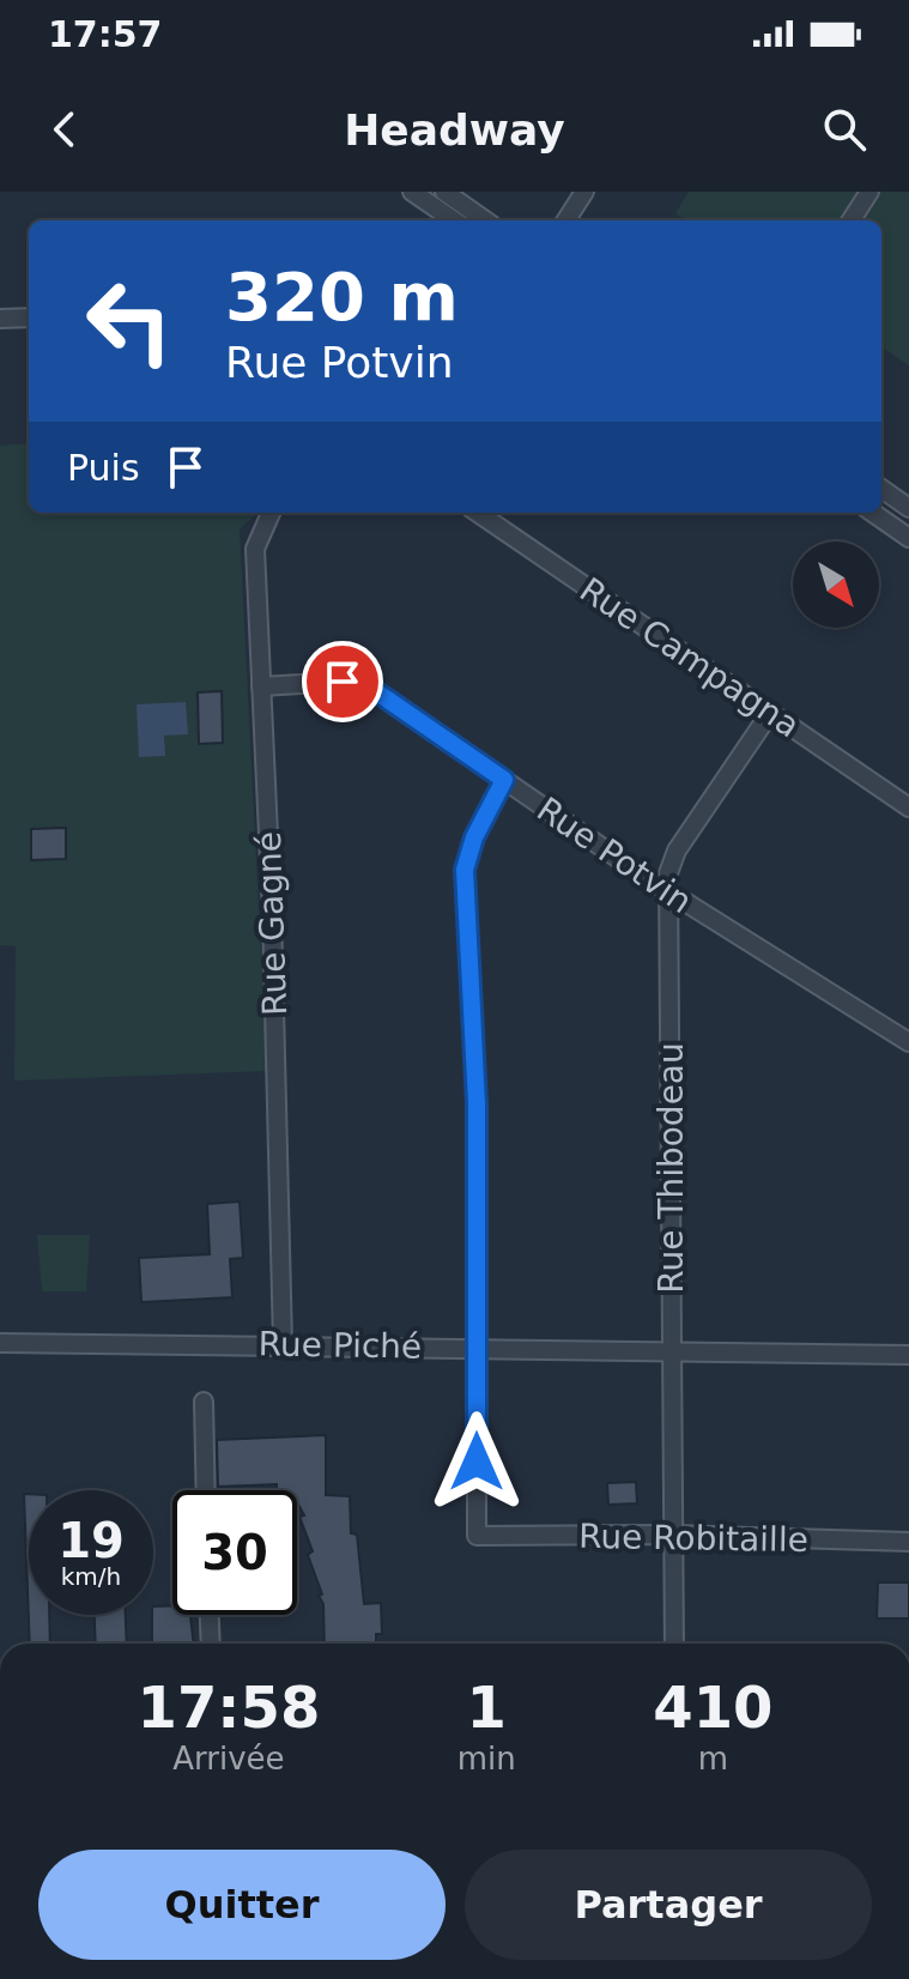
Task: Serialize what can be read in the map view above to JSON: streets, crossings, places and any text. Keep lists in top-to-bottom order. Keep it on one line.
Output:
{"streets":{"street":["Rue Campagna","Rue Potvin","Rue Gagné","Rue Thibodeau","Rue Piché","Rue Robitaille"]},"crossings":[["Rue Campagna","Rue Thibodeau"],["Rue Potvin","Rue Gagné"],["Rue Potvin","Rue Thibodeau"],["Rue Gagné","Rue Piché"],["Rue Thibodeau","Rue Piché"],["Rue Thibodeau","Rue Robitaille"],["Rue Piché","Rue Robitaille"]],"north":"bottom right","page":{"status":"17:57","header":"Headway","turn":["320 m","Rue Potvin"],"then":"Puis","speed":"19 km/h","limit":"30","eta":["17:58","Arrivée","1","min","410","m"],"buttons":["Quitter","Partager"]}}
